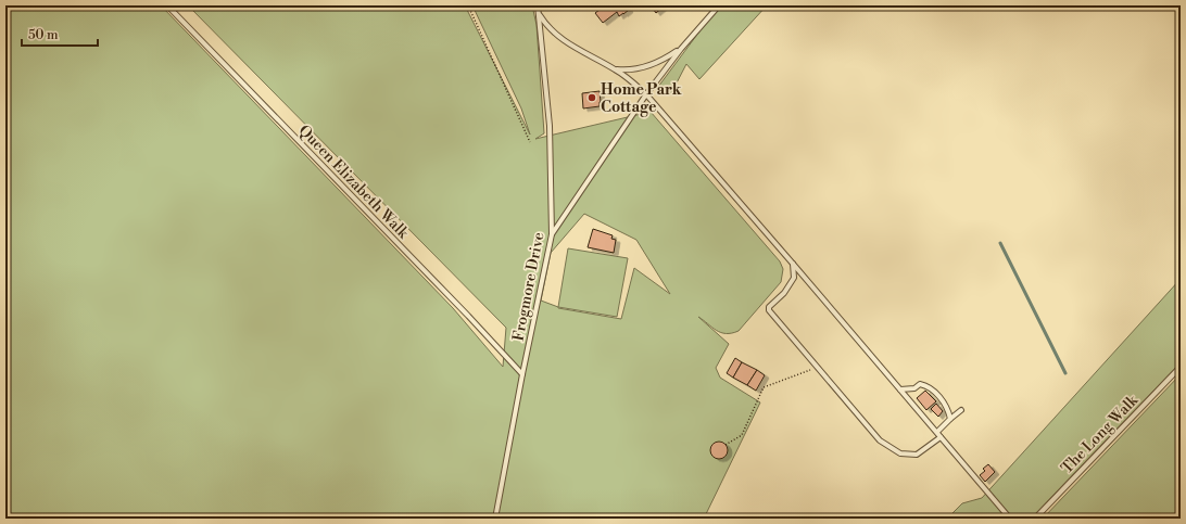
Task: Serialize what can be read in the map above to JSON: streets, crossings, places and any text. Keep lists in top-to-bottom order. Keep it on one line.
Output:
{"streets":{"lane":["Queen Elizabeth Walk","Frogmore Drive","The Long Walk"]},"crossings":[["Queen Elizabeth Walk","Frogmore Drive"]],"places":["Home Park Cottage"],"scale_bar":"50 m"}
